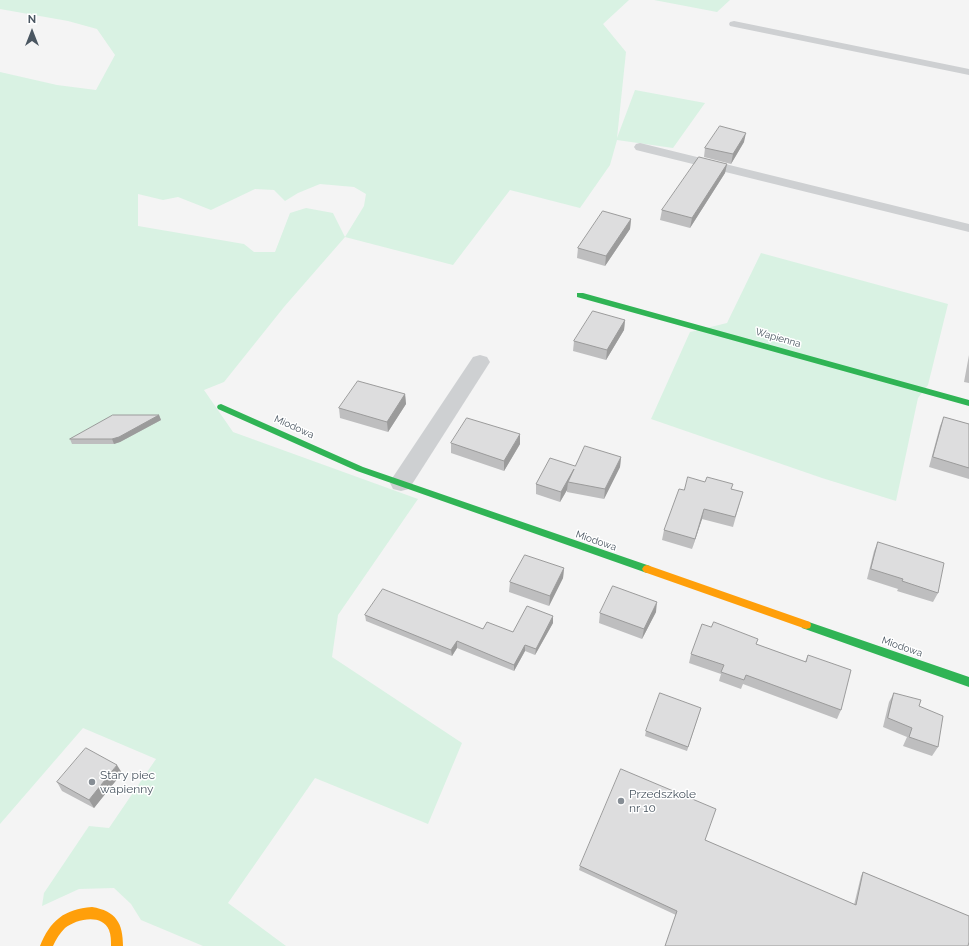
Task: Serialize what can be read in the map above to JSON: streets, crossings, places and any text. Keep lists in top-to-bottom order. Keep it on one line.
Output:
{"streets":{"street":["Wapienna","Miodowa"]},"places":["Stary piec wapienny","Przedszkole nr 10"],"north":"top"}
